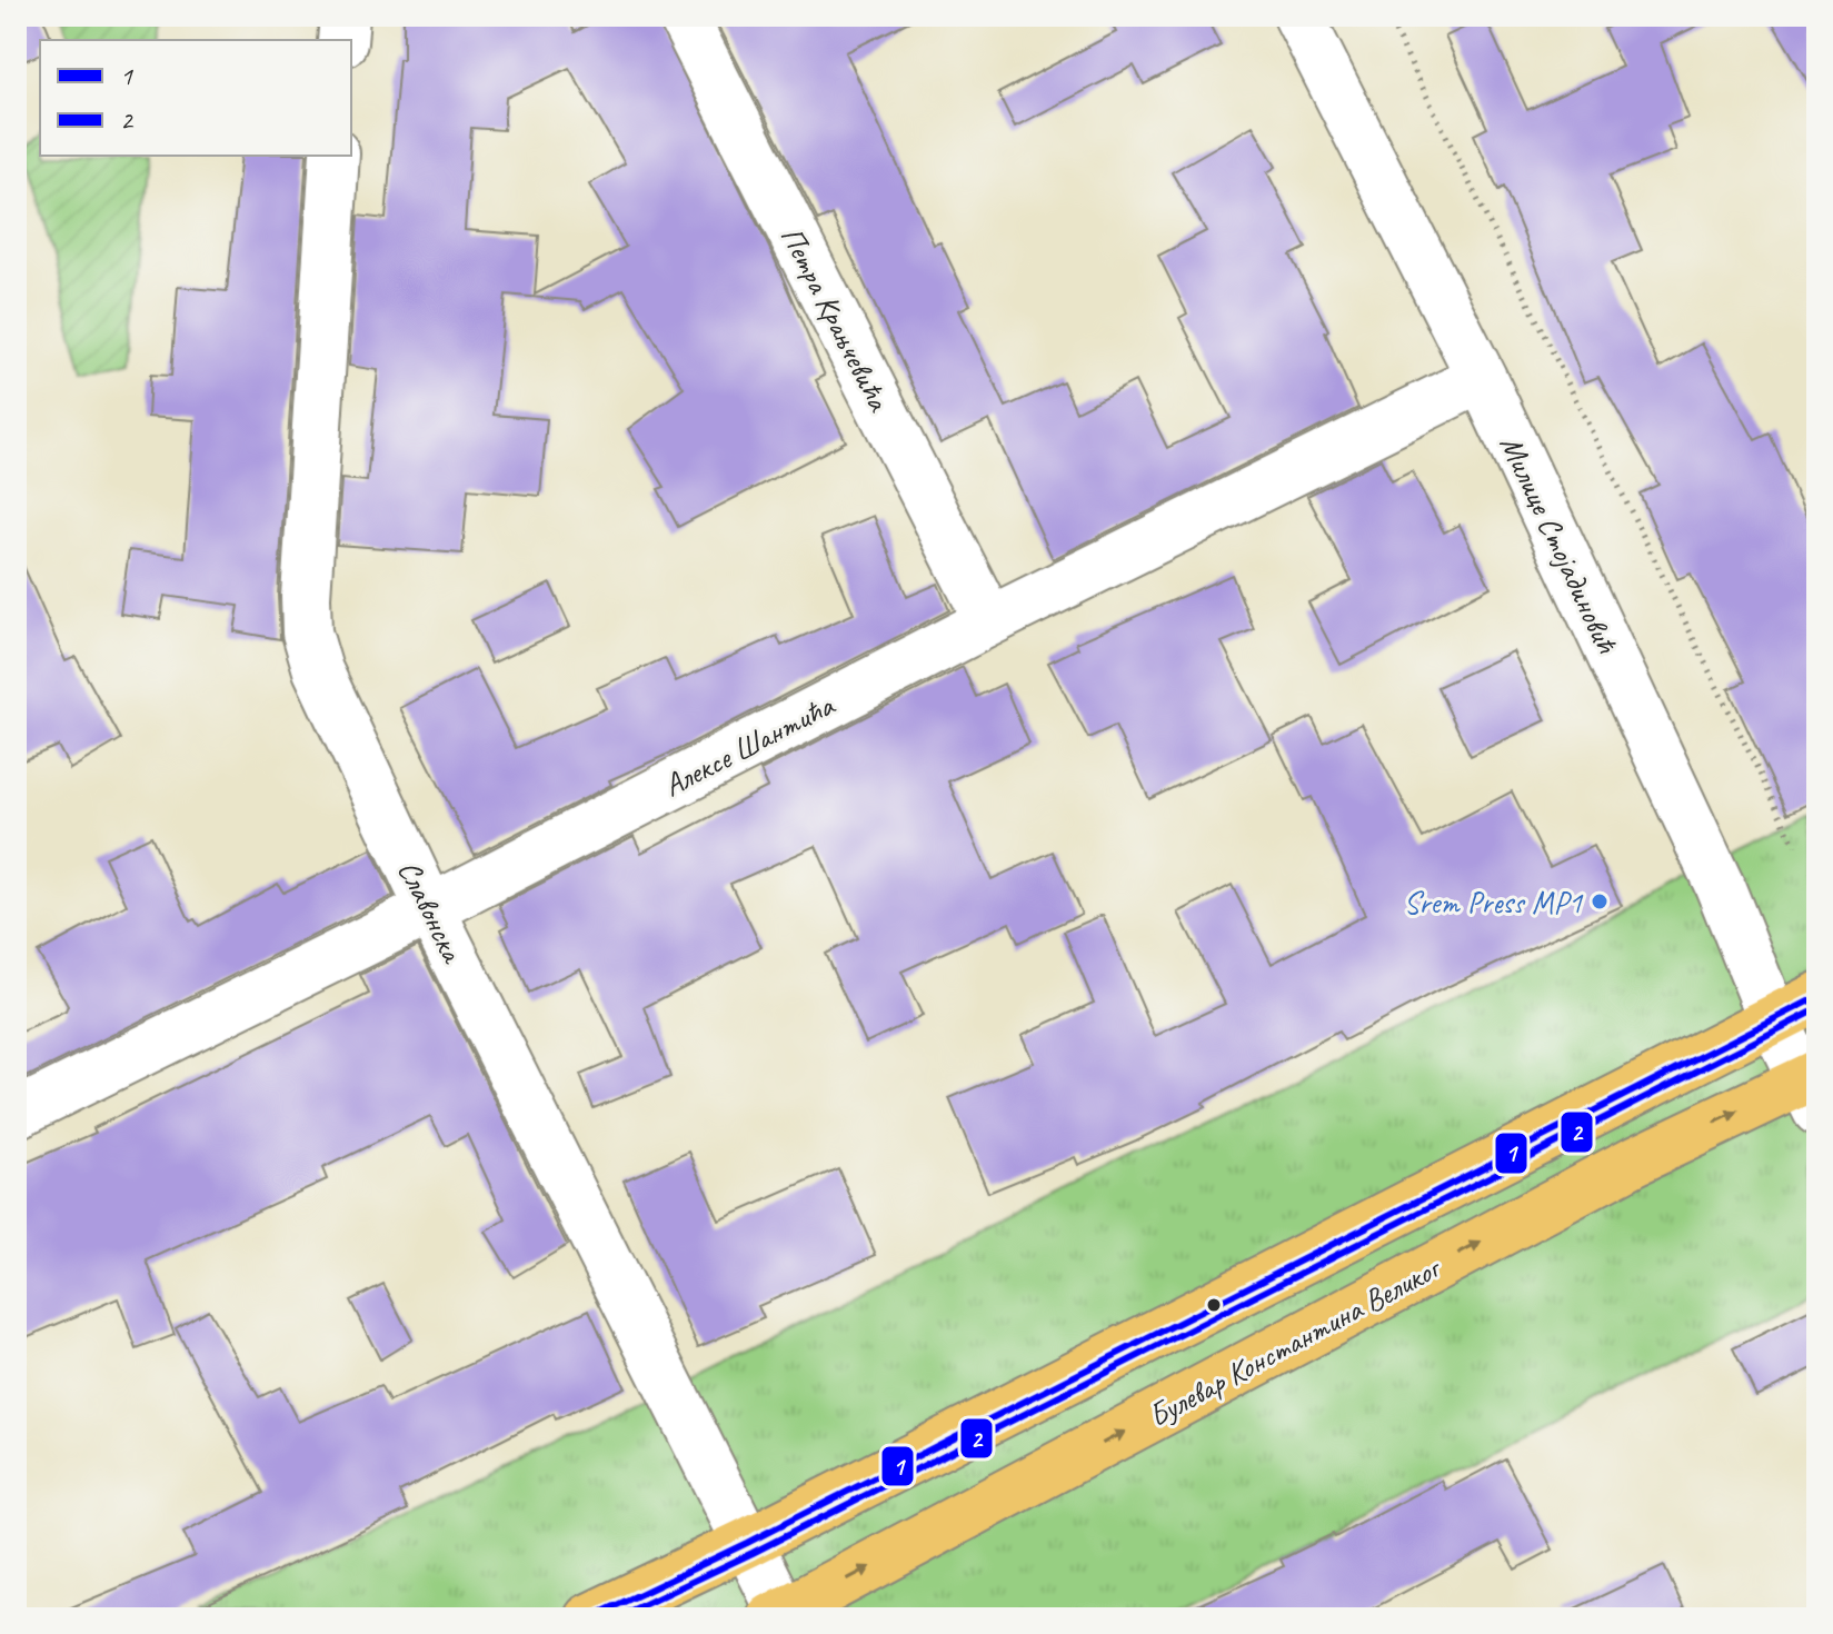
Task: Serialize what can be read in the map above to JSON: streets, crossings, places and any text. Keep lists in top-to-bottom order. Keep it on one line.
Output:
{"streets":{"main road":["Булевар Константина Великог"],"street":["Петра Крањчевића","Милице Стојадиновић","Алексе Шантића","Славонска"]},"crossings":[["Петра Крањчевића","Алексе Шантића"],["Милице Стојадиновић","Алексе Шантића"],["Милице Стојадиновић","Булевар Константина Великог"],["Алексе Шантића","Славонска"],["Славонска","Булевар Константина Великог"]],"places":["Srem Press MP1"],"lines":["transit line 1","transit line 2"],"legend":["1","2"]}
